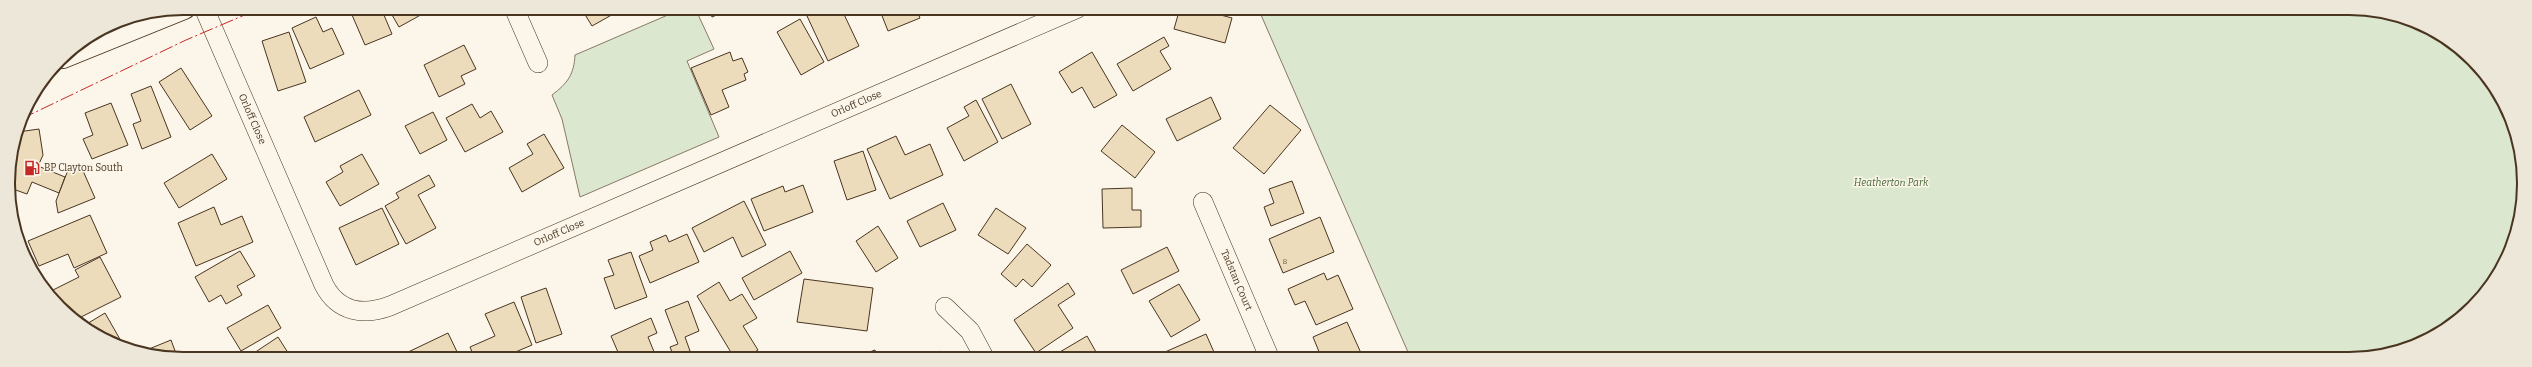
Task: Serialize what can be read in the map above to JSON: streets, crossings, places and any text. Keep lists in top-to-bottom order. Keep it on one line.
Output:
{"streets":{"street":["Orloff Close","Tadstan Court"]},"parks":["Heatherton Park"],"places":{"fuel station":["BP Clayton South"]},"house_numbers":["8"]}
